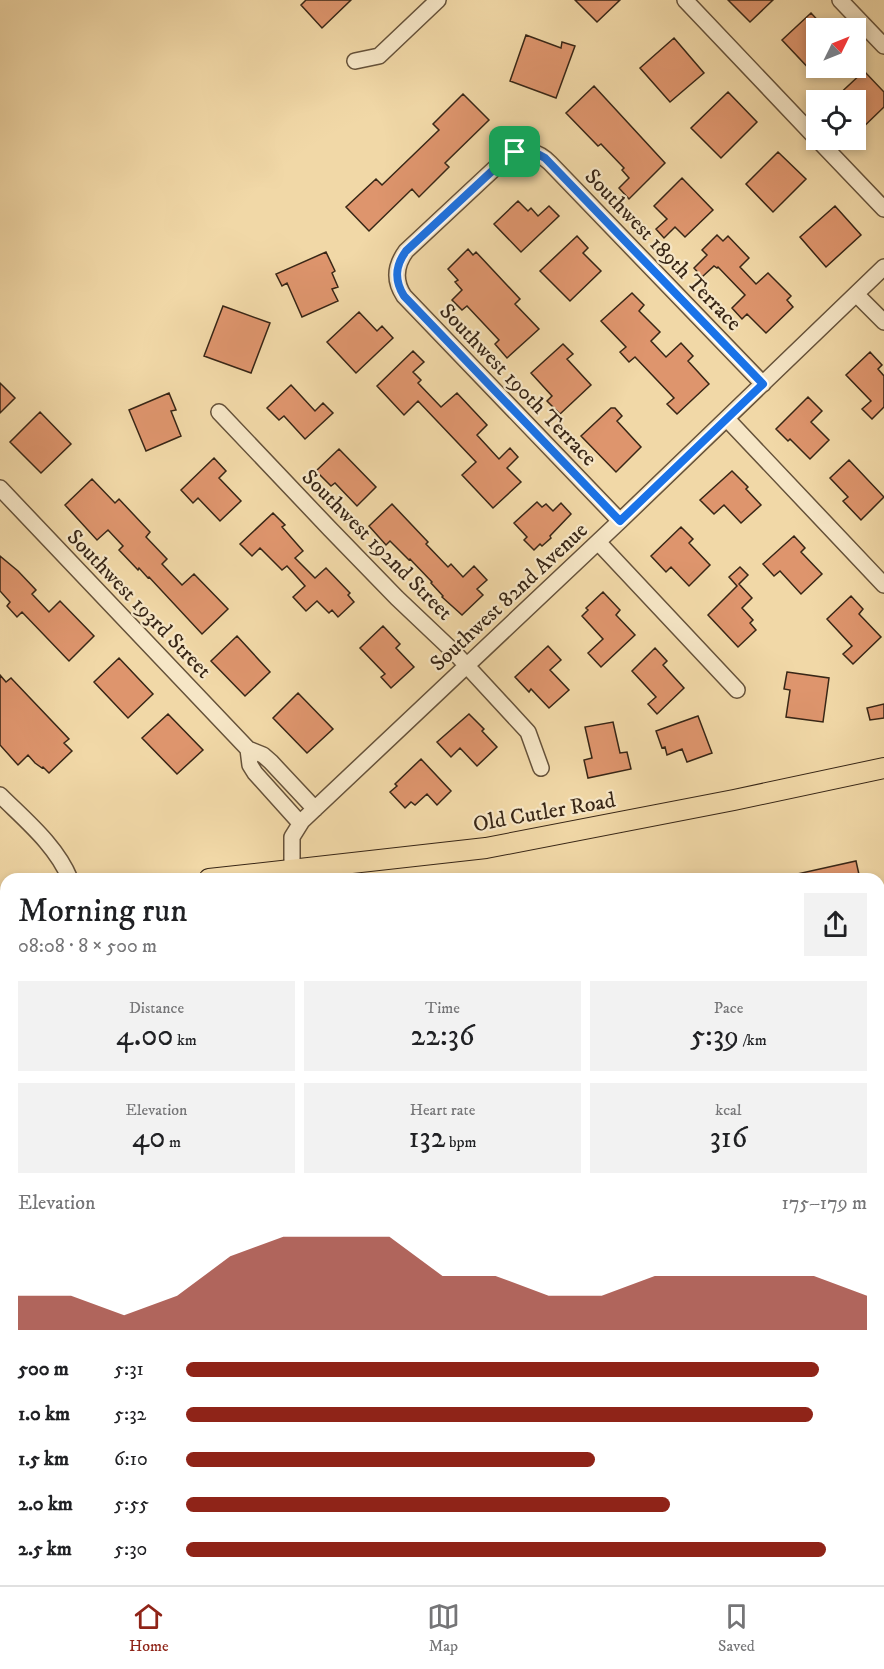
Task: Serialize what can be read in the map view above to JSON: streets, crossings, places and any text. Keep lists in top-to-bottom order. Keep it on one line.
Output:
{"streets":{"main road":["Old Cutler Road"],"street":["Southwest 189th Terrace","Southwest 190th Terrace","Southwest 192nd Street","Southwest 82nd Avenue","Southwest 193rd Street"]},"crossings":[["Southwest 189th Terrace","Southwest 190th Terrace"],["Southwest 189th Terrace","Southwest 82nd Avenue"],["Southwest 190th Terrace","Southwest 82nd Avenue"],["Southwest 192nd Street","Southwest 82nd Avenue"],["Southwest 82nd Avenue","Southwest 193rd Street"]],"north":"top right","page":{"heading":["Morning run","08:08 · 8 × 500 m"],"stats":[["Distance","4.00 km"],["Time","22:36"],["Pace","5:39 /km"],["Elevation","40 m"],["Heart rate","132 bpm"],["kcal","316"]],"chart":["Elevation","175–179 m"],"list":[{"name":"500 m","note":"5:31"},{"name":"1.0 km","note":"5:32"},{"name":"1.5 km","note":"6:10"},{"name":"2.0 km","note":"5:55"},{"name":"2.5 km","note":"5:30"}],"tabs":["Home","Map","Saved"]}}
